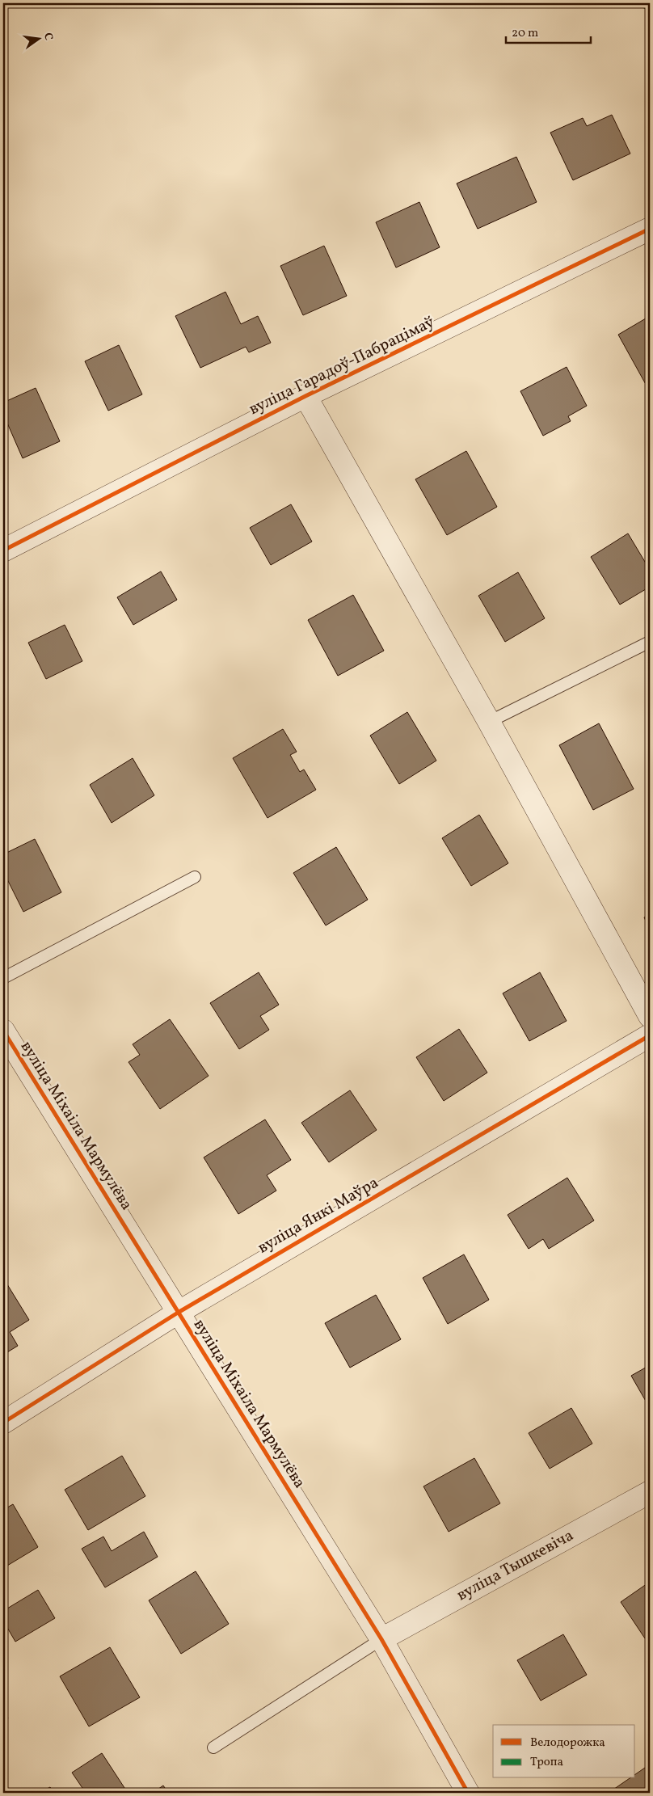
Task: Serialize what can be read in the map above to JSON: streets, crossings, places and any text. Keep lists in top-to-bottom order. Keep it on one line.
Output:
{"streets":{"street":["вуліца Гарадоў-Пабрацімаў","вуліца Міхаіла Мармулёва","вуліца Янкі Маўра","вуліца Тышкевіча"]},"crossings":[["вуліца Міхаіла Мармулёва","вуліца Янкі Маўра"],["вуліца Міхаіла Мармулёва","вуліца Тышкевіча"]],"legend":["Велодорожка","Тропа"],"scale_bar":"20 m","north":"right"}
